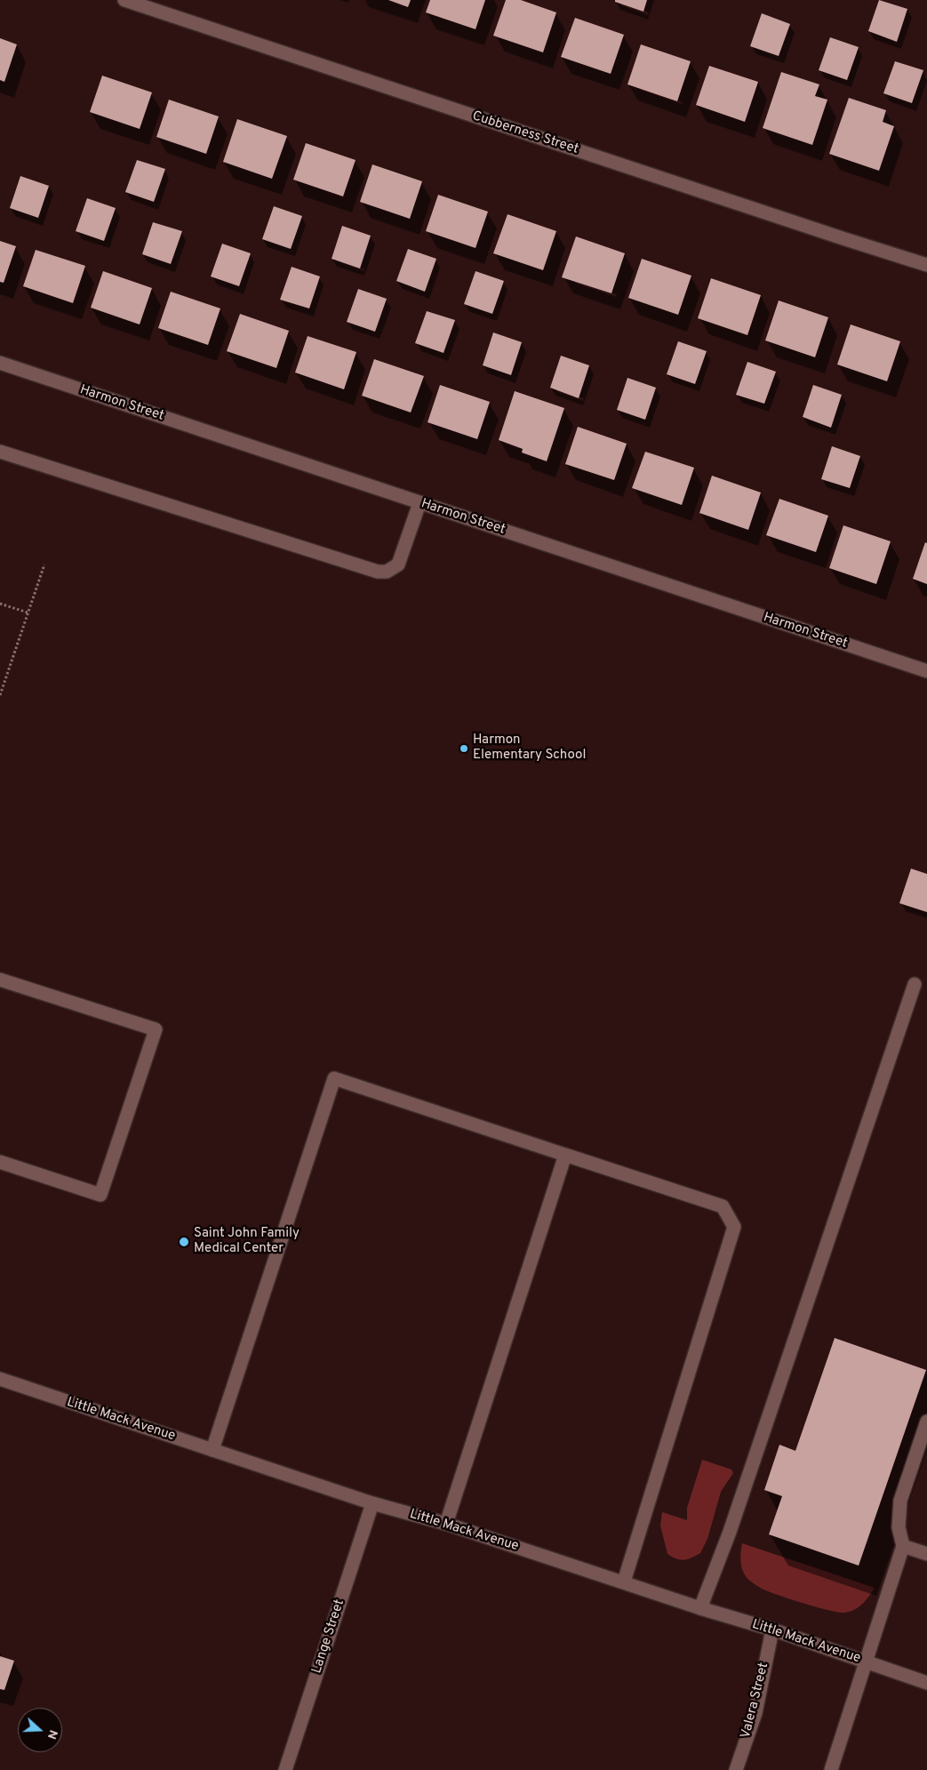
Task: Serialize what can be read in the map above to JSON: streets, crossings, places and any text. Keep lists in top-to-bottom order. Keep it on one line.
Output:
{"streets":{"street":["Cubberness Street","Harmon Street","Little Mack Avenue","Lange Street","Valera Street"]},"crossings":[["Little Mack Avenue","Lange Street"],["Little Mack Avenue","Valera Street"]],"places":["Harmon Elementary School","Saint John Family Medical Center"],"north":"right"}
